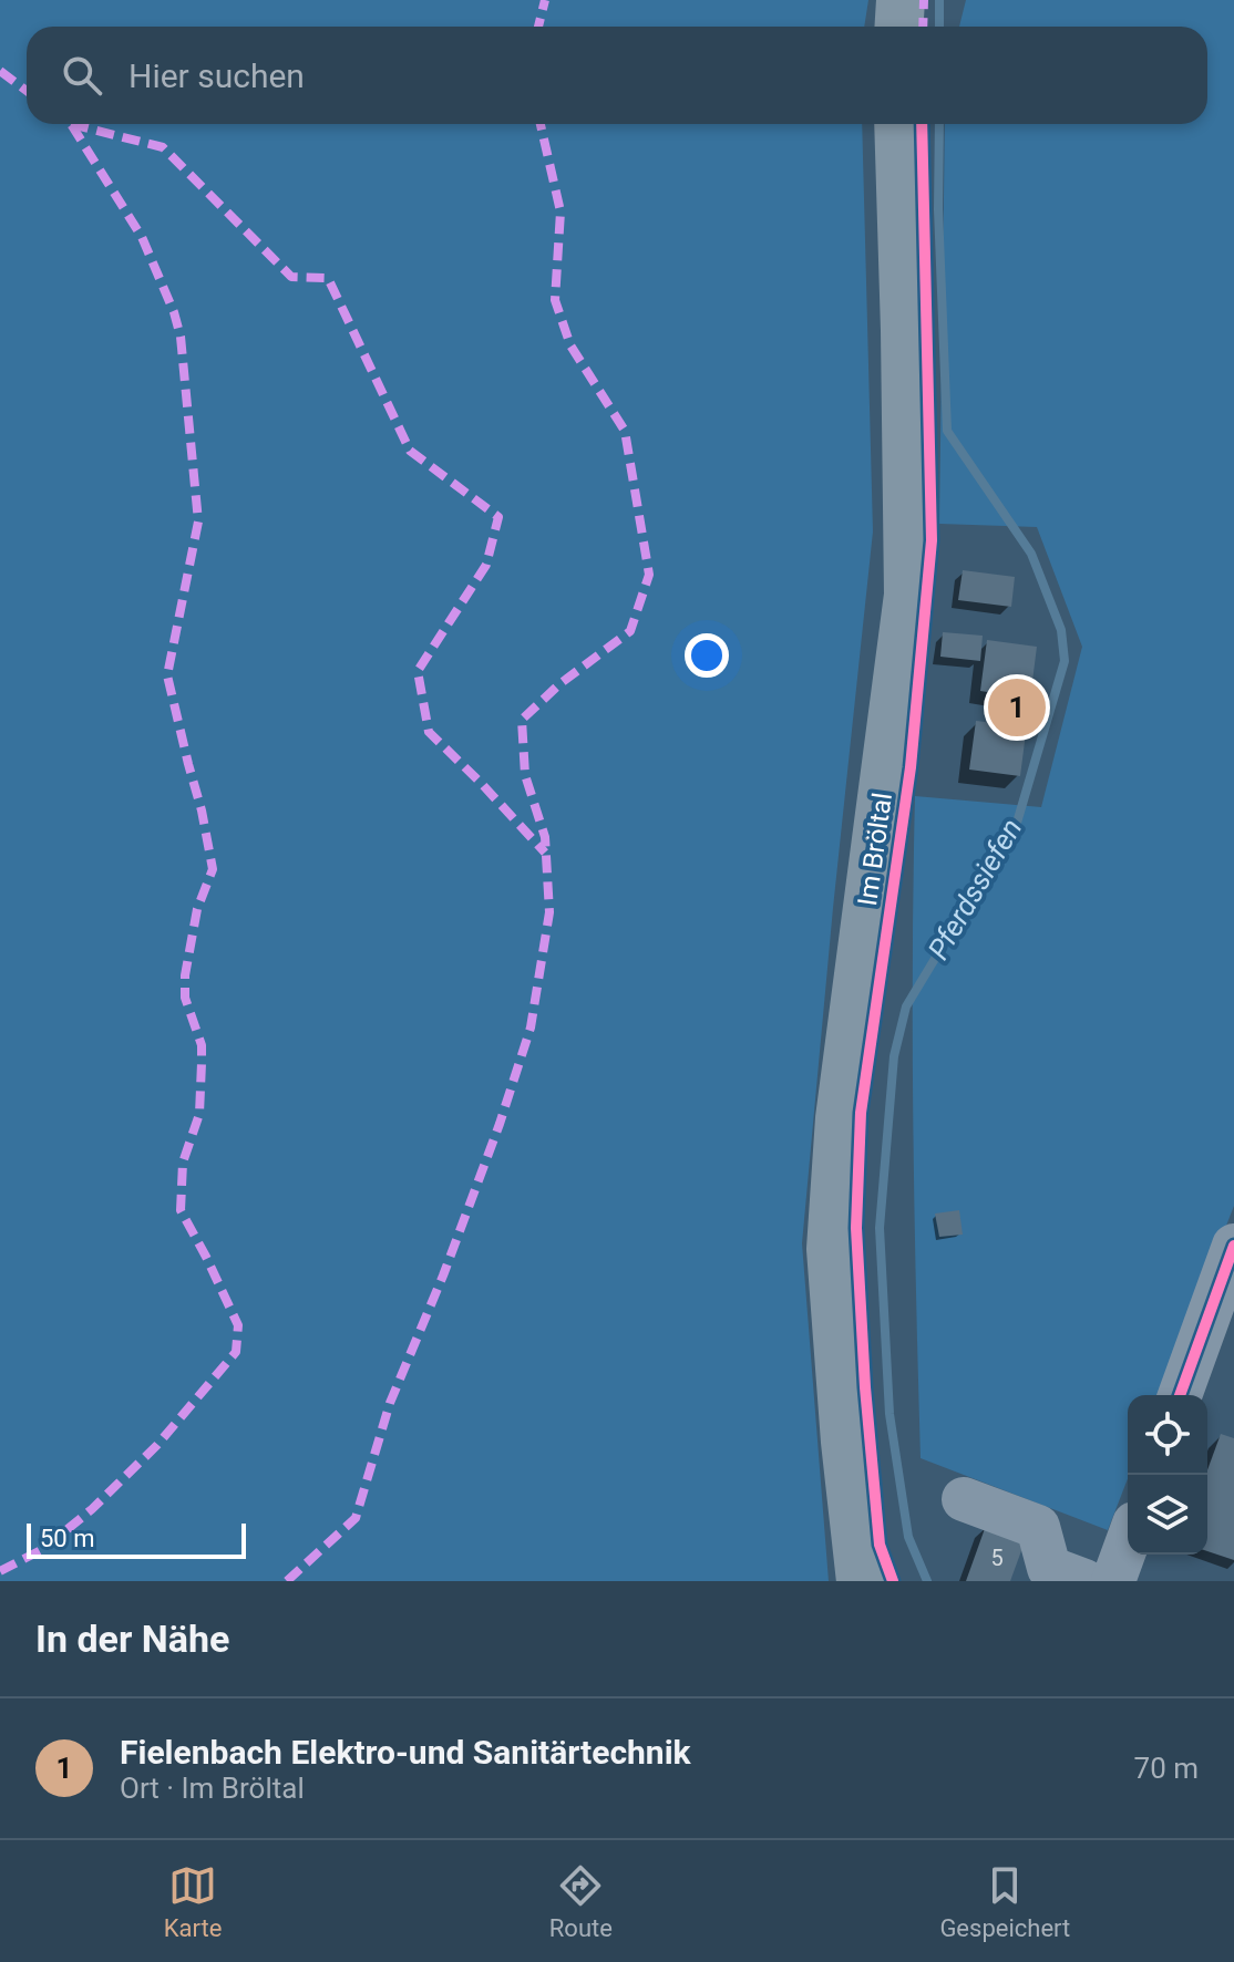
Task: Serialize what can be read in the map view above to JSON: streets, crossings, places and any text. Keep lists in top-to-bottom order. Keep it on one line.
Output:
{"streets":{"main road":["Im Bröltal"]},"water":["Pferdssiefen"],"house_numbers":["5"],"scale_bar":"50 m","page":{"search":"Hier suchen","pins":"1","scale":"50 m","heading":"In der Nähe","list":[{"mark":"1","name":"Fielenbach Elektro-und Sanitärtechnik","note":"Ort · Im Bröltal","value":"70 m"}],"nav":["Karte","Route","Gespeichert"]}}
